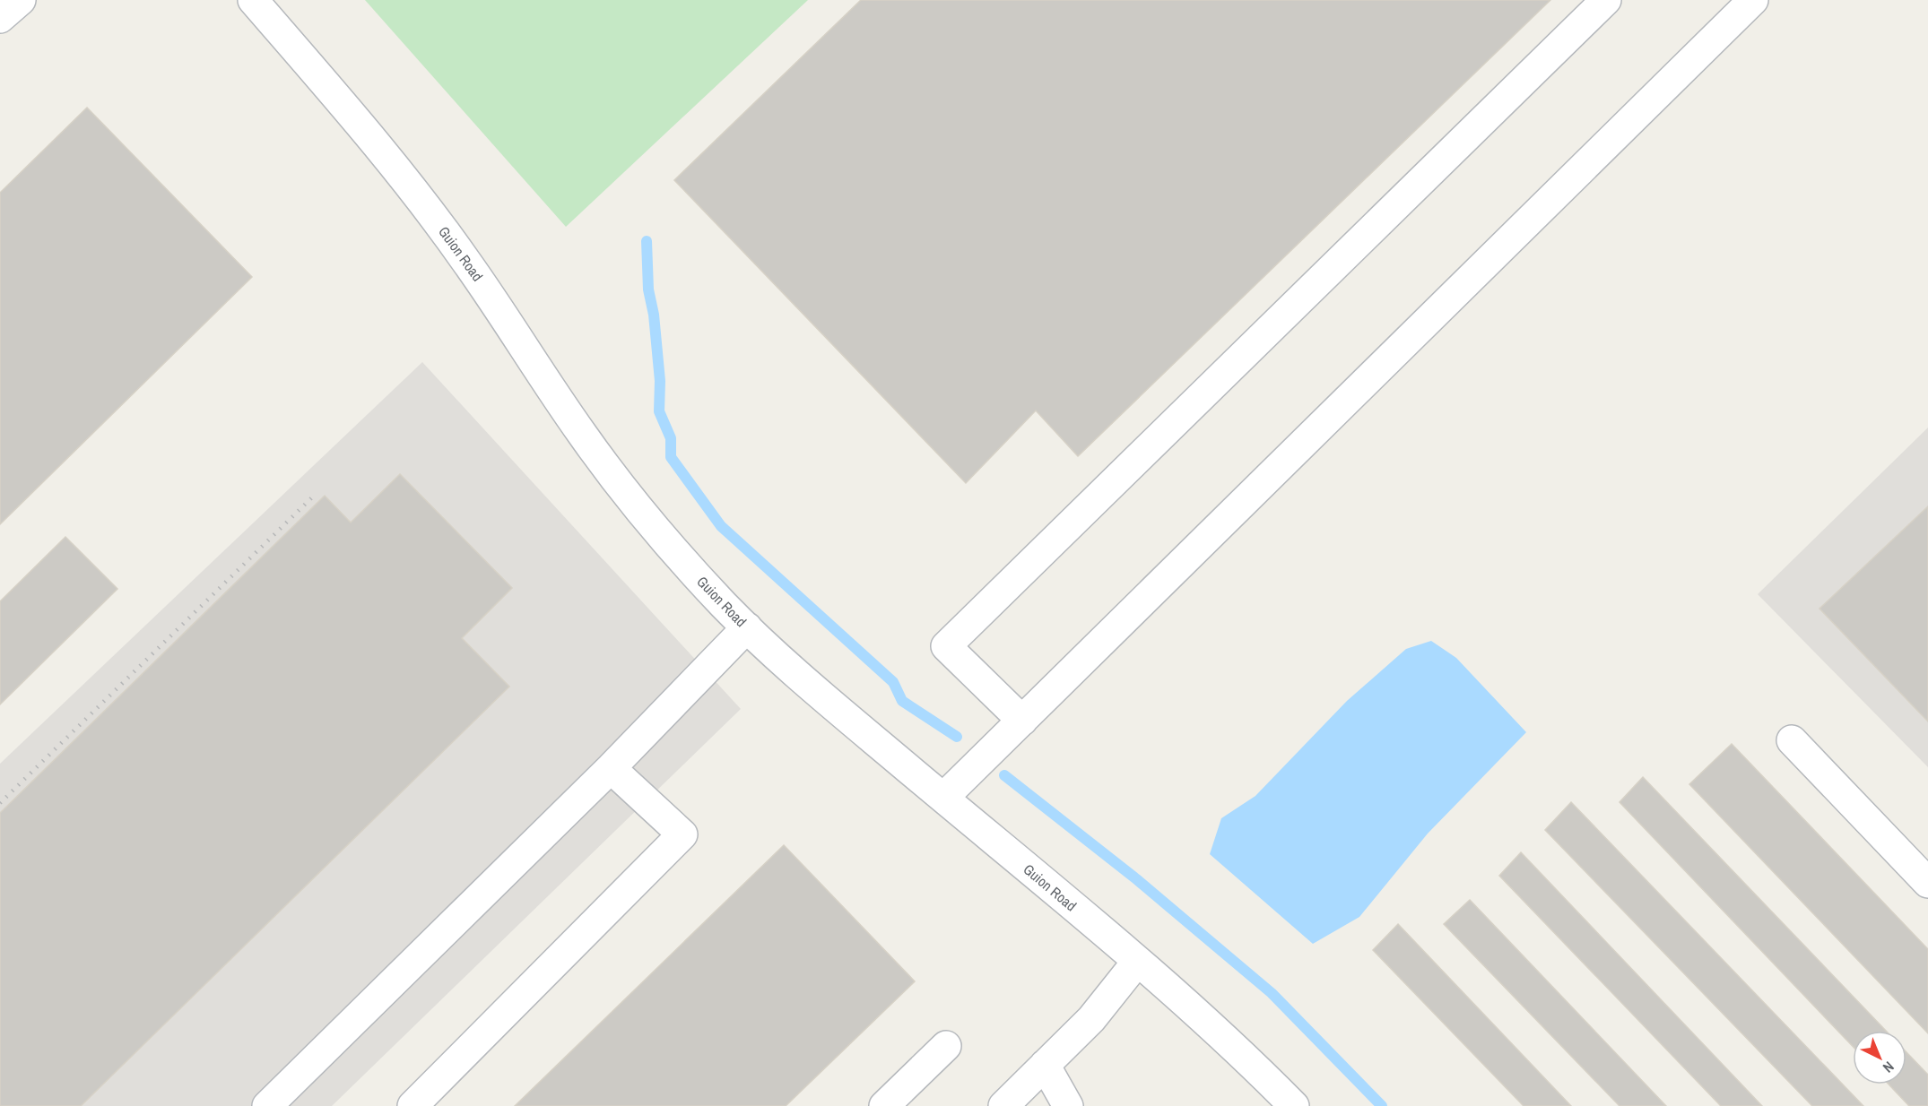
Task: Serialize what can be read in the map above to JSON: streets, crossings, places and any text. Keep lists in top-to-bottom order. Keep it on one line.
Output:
{"streets":{"street":["Guion Road"]},"north":"bottom right"}
